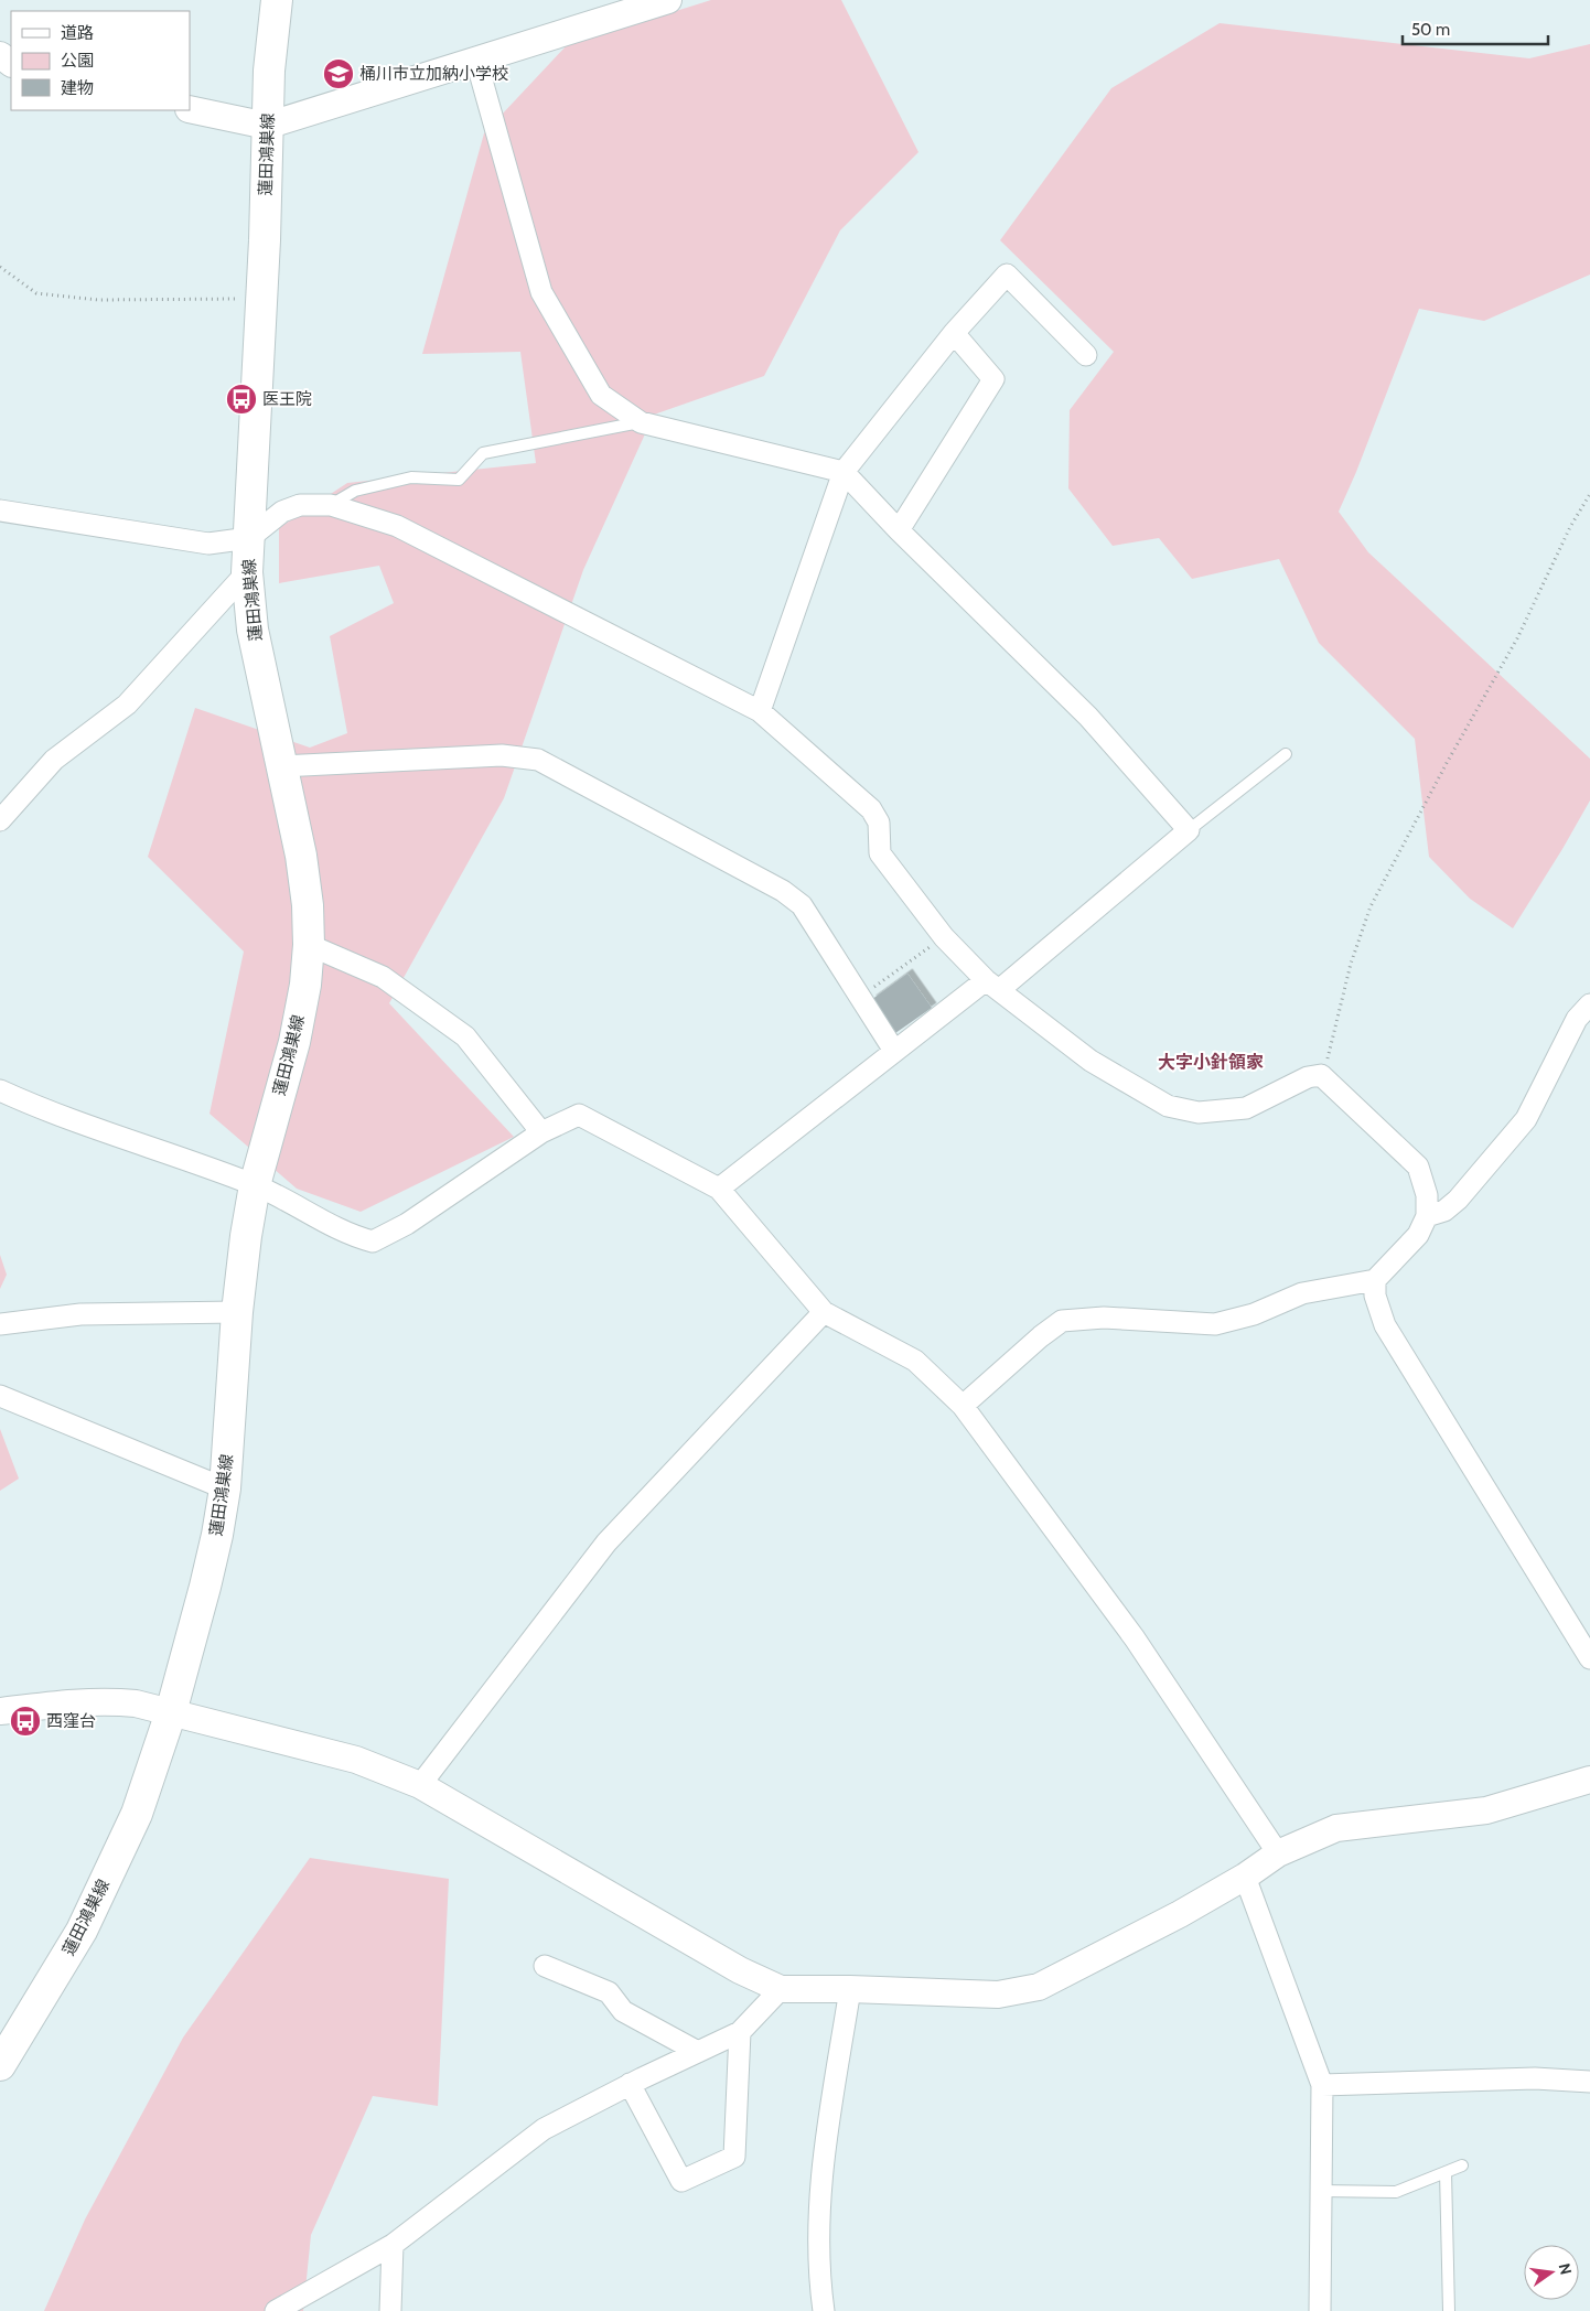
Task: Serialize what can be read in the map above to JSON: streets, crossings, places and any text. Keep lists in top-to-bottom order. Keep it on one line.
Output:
{"streets":{"main road":["蓮田鴻巣線"]},"districts":["大字小針領家"],"places":{"school or university":["桶川市立加納小学校"],"bus stop":["医王院","西窪台"]},"legend":["道路","公園","建物"],"scale_bar":"50 m","north":"right"}
